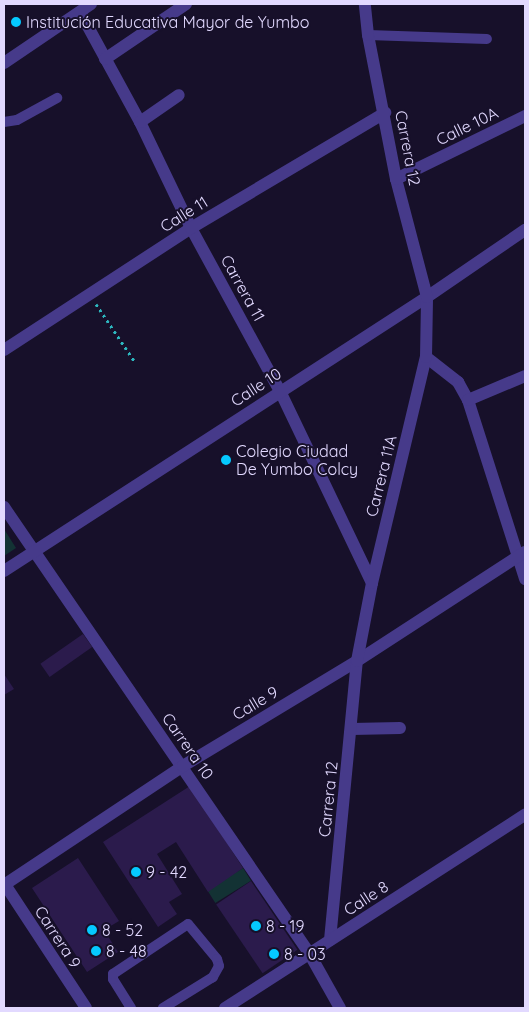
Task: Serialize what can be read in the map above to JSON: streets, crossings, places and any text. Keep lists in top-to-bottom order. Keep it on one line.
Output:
{"streets":{"street":["Calle 10A","Carrera 12","Calle 11","Carrera 11","Calle 10","Carrera 11A","Calle 9","Carrera 10","Calle 8","Carrera 9"]},"crossings":[["Calle 10A","Carrera 12"],["Carrera 12","Calle 11"],["Carrera 12","Calle 10"],["Carrera 12","Carrera 11A"],["Carrera 12","Calle 9"],["Carrera 12","Calle 8"],["Calle 11","Carrera 11"],["Carrera 11","Calle 10"],["Carrera 11","Carrera 11A"],["Calle 10","Carrera 11A"],["Calle 10","Carrera 10"],["Carrera 11A","Calle 9"],["Calle 9","Carrera 10"],["Calle 9","Carrera 9"],["Carrera 10","Calle 8"]],"places":["Institución Educativa Mayor de Yumbo","Colegio Ciudad De Yumbo Colcy","9 - 42","8 - 19","8 - 52","8 - 48","8 - 03"]}
